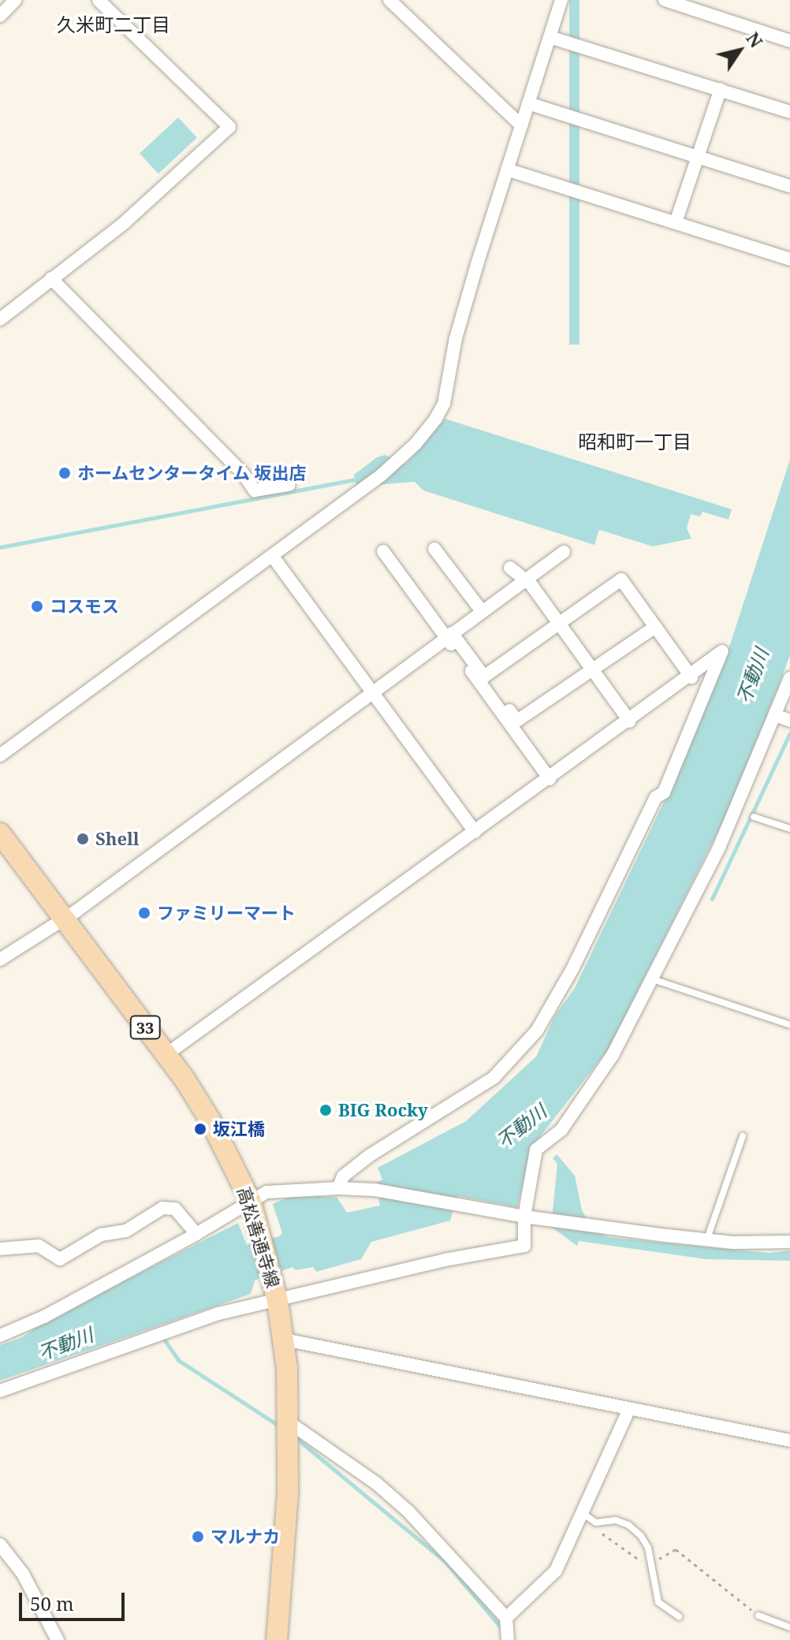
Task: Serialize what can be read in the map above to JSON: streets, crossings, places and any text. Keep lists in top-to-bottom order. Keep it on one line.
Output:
{"streets":{"main road":["33","高松善通寺線"]},"districts":["久米町二丁目","昭和町一丁目"],"water":["不動川"],"places":["ホームセンタータイム 坂出店","コスモス","Shell","ファミリーマート","BIG Rocky","坂江橋","マルナカ"],"scale_bar":"50 m","north":"top right"}
